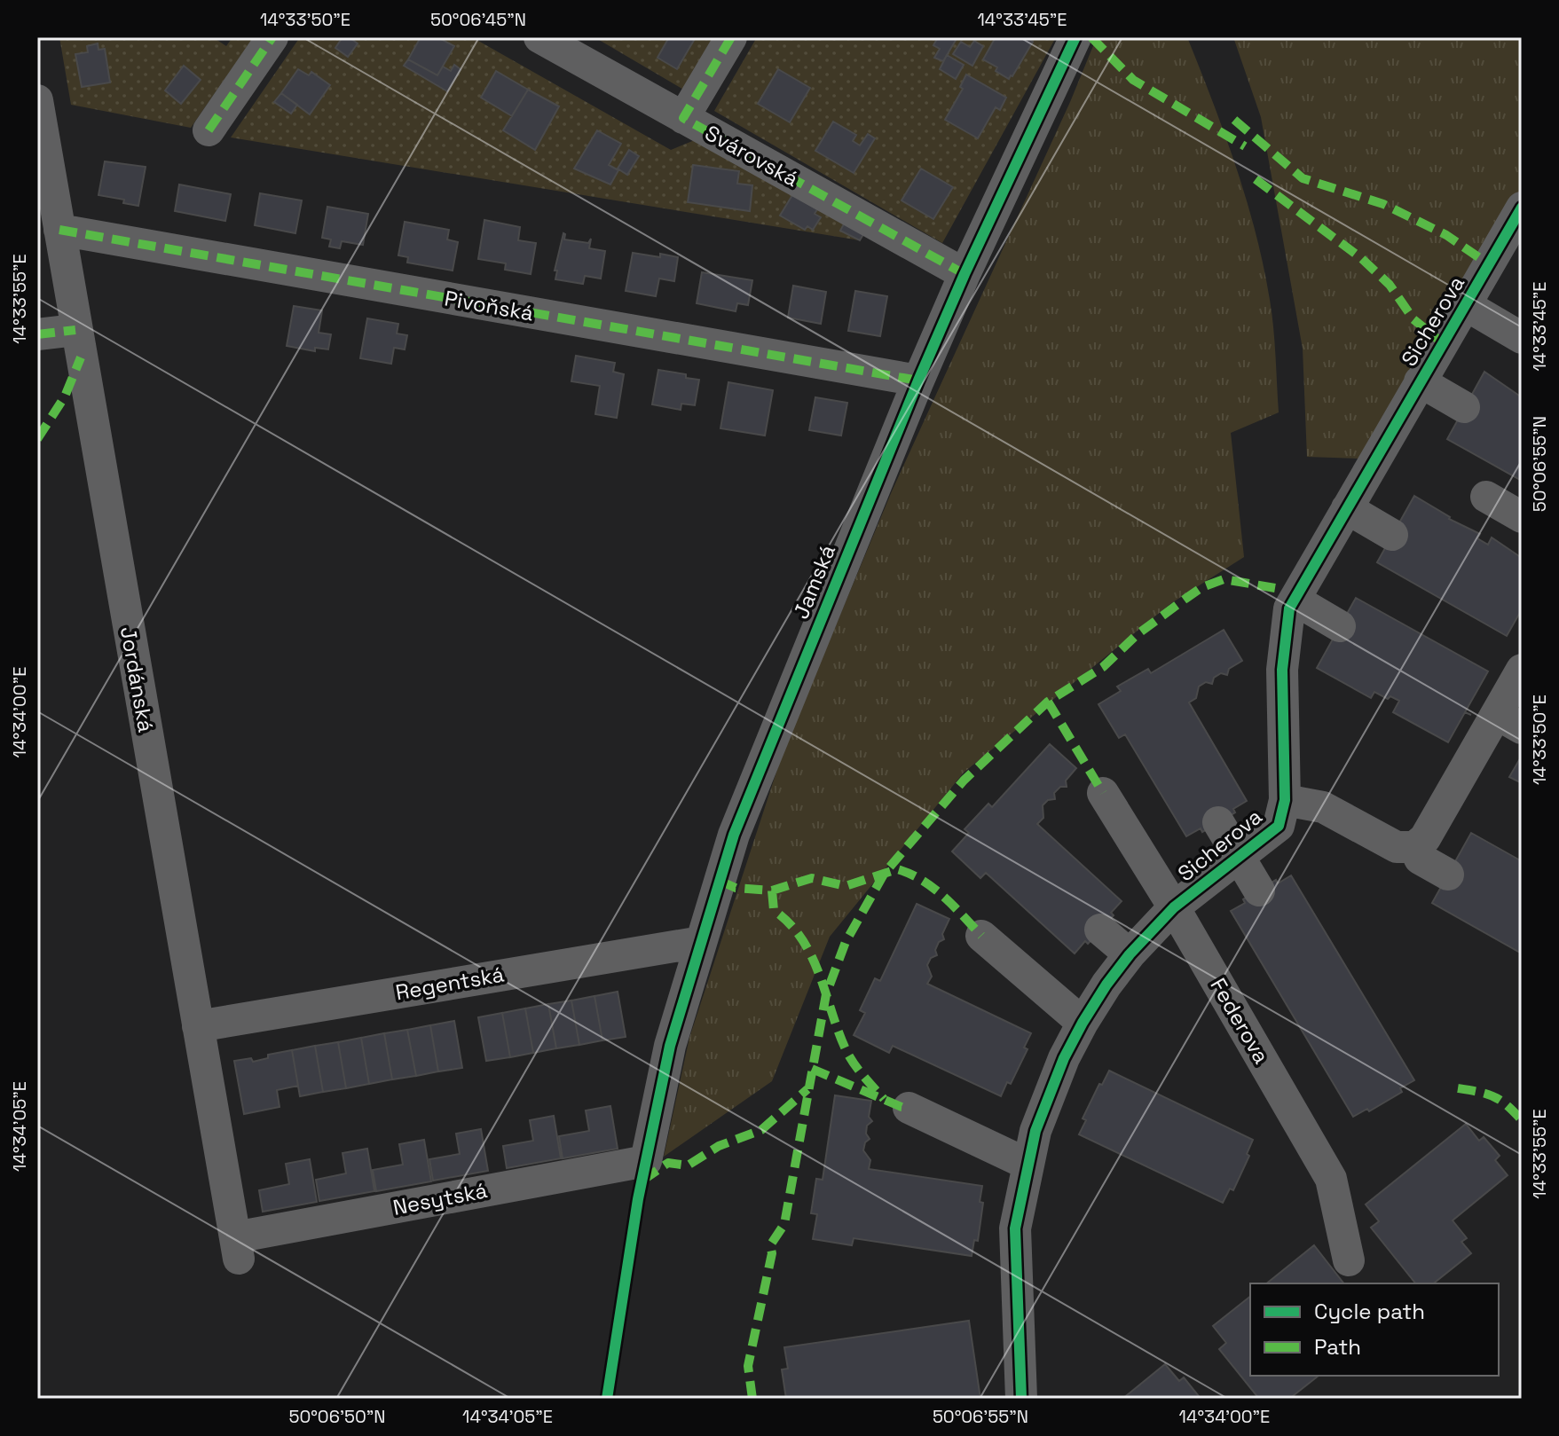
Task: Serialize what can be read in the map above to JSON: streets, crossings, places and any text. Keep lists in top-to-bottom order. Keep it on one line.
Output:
{"streets":{"street":["Svárovská","Pivoňská","Sicherova","Jamská","Jordánská","Regentská","Federova","Nesytská"]},"crossings":[["Svárovská","Jamská"],["Pivoňská","Jamská"],["Pivoňská","Jordánská"],["Sicherova","Federova"],["Jamská","Regentská"],["Jamská","Nesytská"],["Jordánská","Regentská"],["Jordánská","Nesytská"]],"legend":["Cycle path","Path"],"coordinates":["14°33'50\"E","50°06'45\"N","14°33'45\"E","14°33'55\"E","50°06'55\"N","14°34'00\"E","14°34'05\"E","50°06'50\"N"]}
